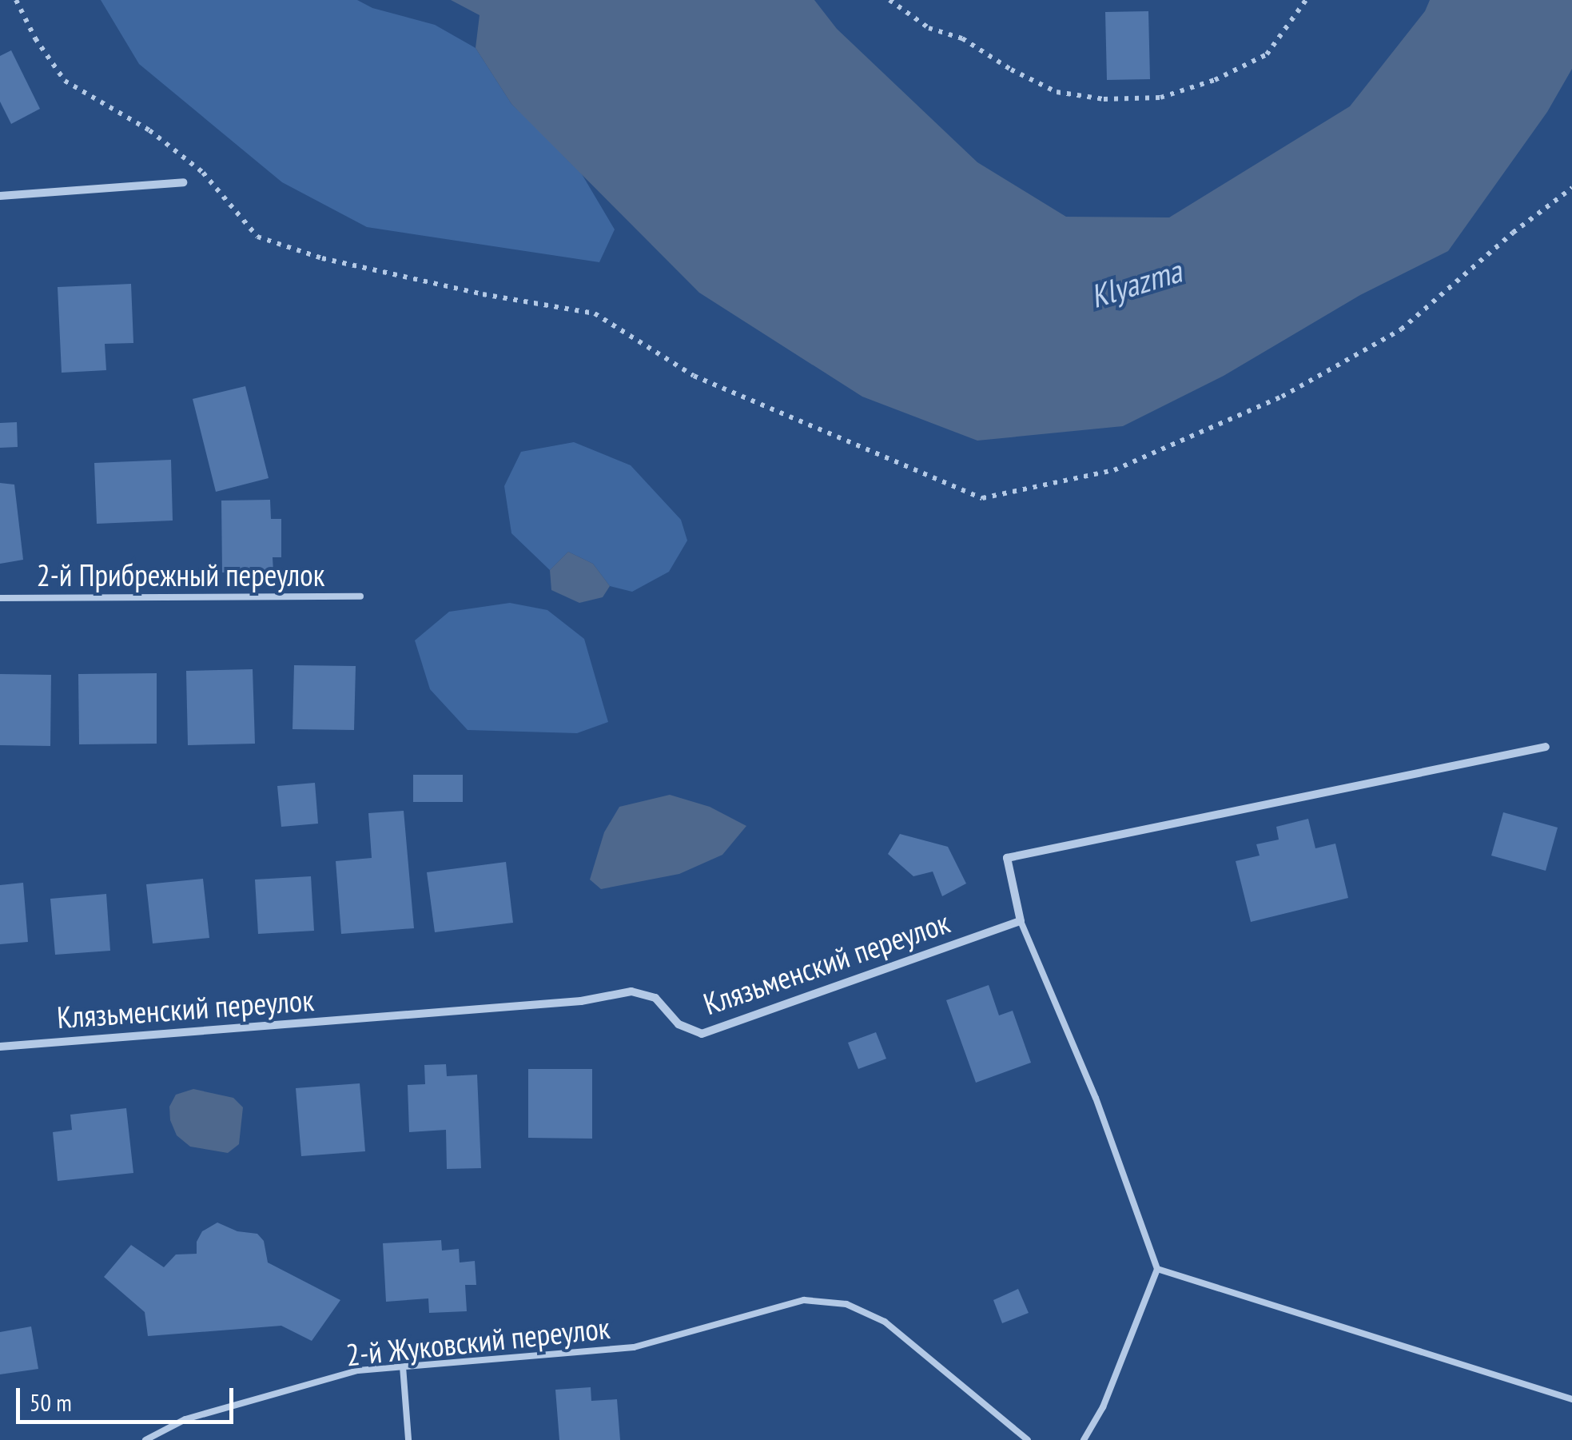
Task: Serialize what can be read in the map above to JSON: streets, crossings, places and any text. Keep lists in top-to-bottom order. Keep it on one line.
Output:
{"streets":{"street":["Клязьменский переулок"],"lane":["2-й Прибрежный переулок","2-й Жуковский переулок"]},"water":["Klyazma"],"scale_bar":"50 m"}
